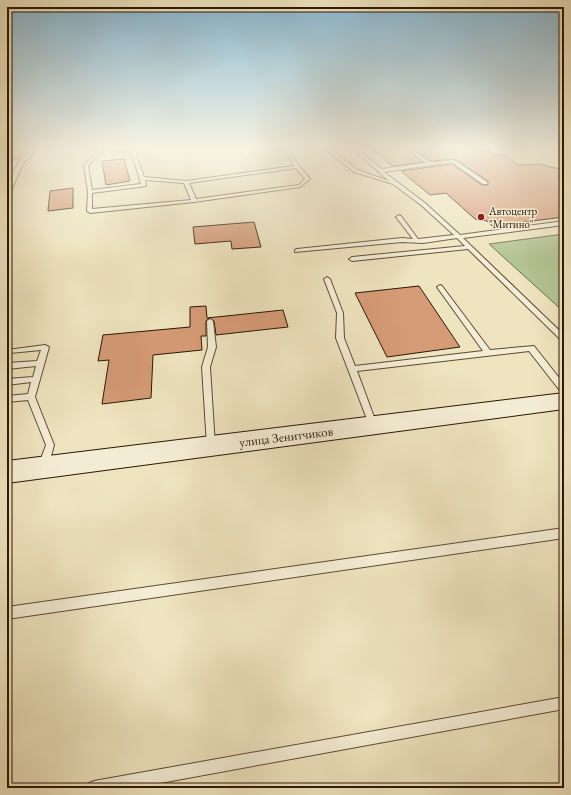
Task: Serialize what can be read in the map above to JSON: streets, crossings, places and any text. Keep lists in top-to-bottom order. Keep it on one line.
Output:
{"streets":{"street":["улица Зенитчиков"]},"places":["Автоцентр \"Митино\""]}
